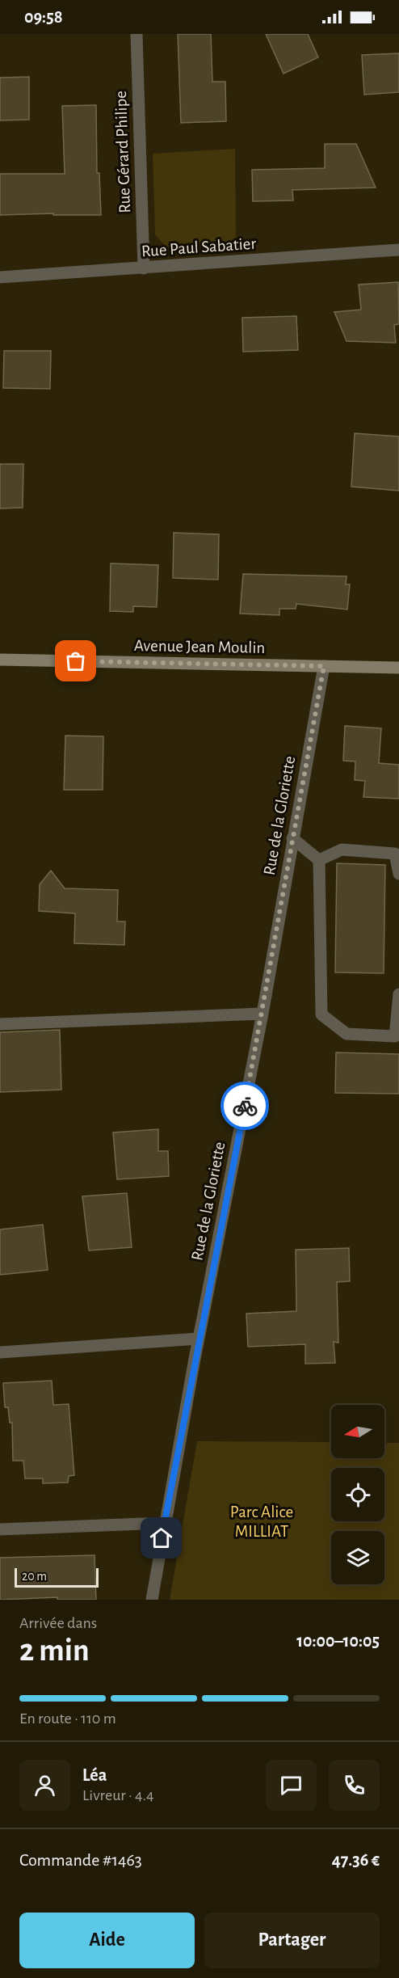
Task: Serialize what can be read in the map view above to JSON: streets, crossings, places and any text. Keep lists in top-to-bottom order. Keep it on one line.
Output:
{"streets":{"main road":["Avenue Jean Moulin"],"street":["Rue Gérard Philipe","Rue Paul Sabatier","Rue de la Gloriette"]},"crossings":[["Rue Gérard Philipe","Rue Paul Sabatier"],["Avenue Jean Moulin","Rue de la Gloriette"]],"parks":["Parc Alice MILLIAT"],"scale_bar":"20 m","north":"left","page":{"status":"09:58","scale":"20 m","heading":["2 min","Arrivée dans","10:00–10:05"],"panel":["Léa","Livreur · 4.4","Commande #1463","47.36 €"],"bar":"En route · 110 m","buttons":["Aide","Partager"]}}
